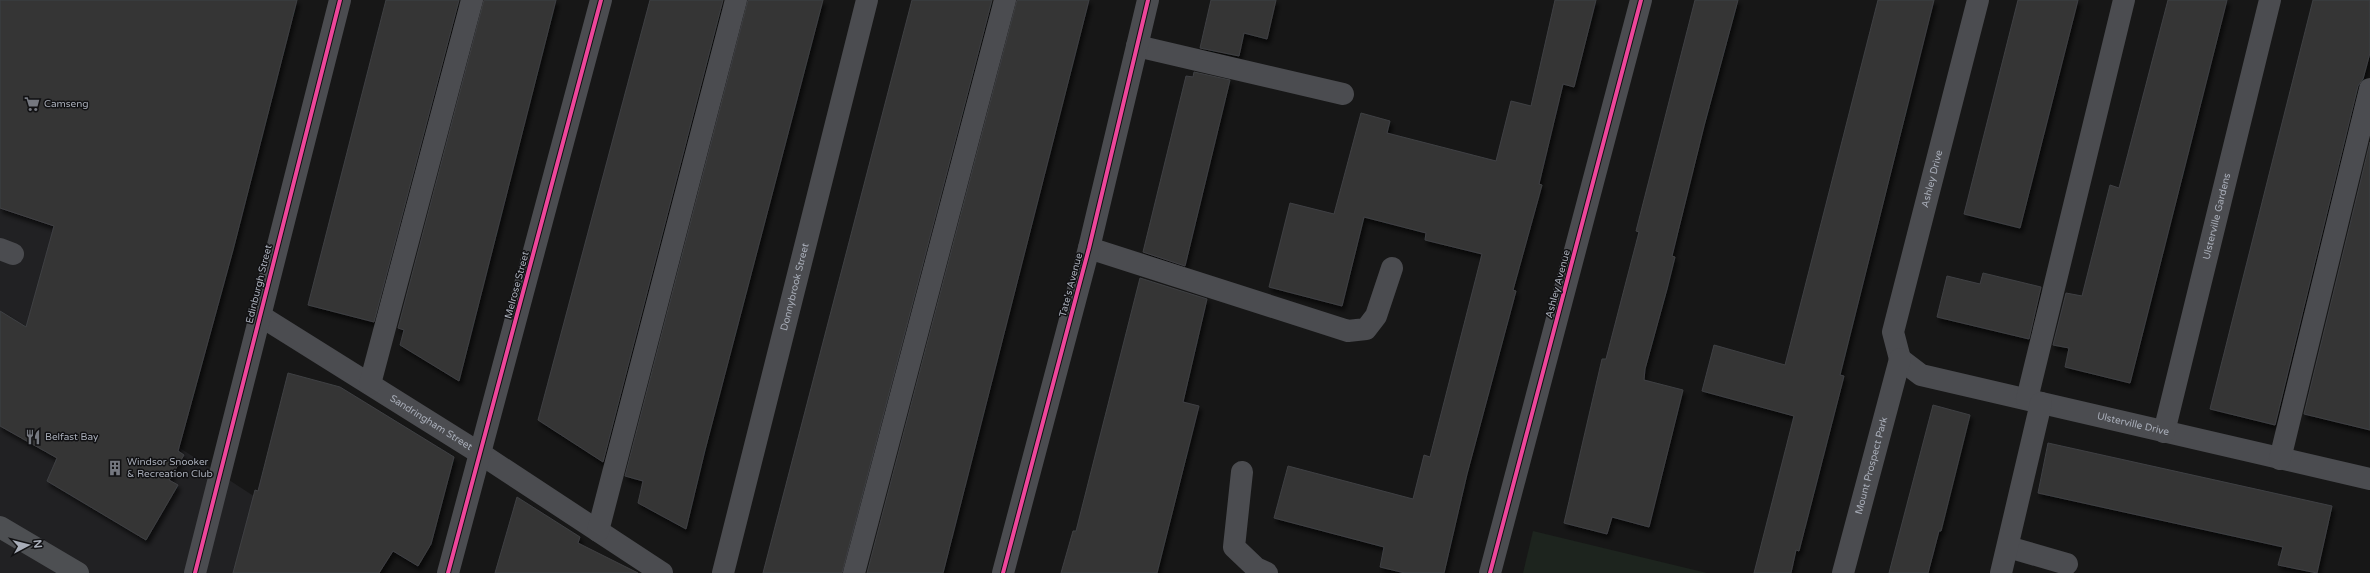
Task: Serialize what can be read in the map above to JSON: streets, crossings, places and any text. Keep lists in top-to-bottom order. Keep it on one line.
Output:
{"streets":{"street":["Ashley Drive","Ulsterville Gardens","Edinburgh Street","Ashley Avenue","Melrose Street","Tate's Avenue","Donnybrook Street","Sandringham Street","Ulsterville Drive","Mount Prospect Park"]},"crossings":[["Ashley Drive","Ulsterville Drive"],["Ashley Drive","Mount Prospect Park"],["Ulsterville Gardens","Ulsterville Drive"],["Edinburgh Street","Sandringham Street"],["Melrose Street","Sandringham Street"],["Ulsterville Drive","Mount Prospect Park"]],"places":{"supermarket":["Camseng"],"restaurant":["Belfast Bay"],"building":["Windsor Snooker & Recreation Club"]},"north":"right"}
